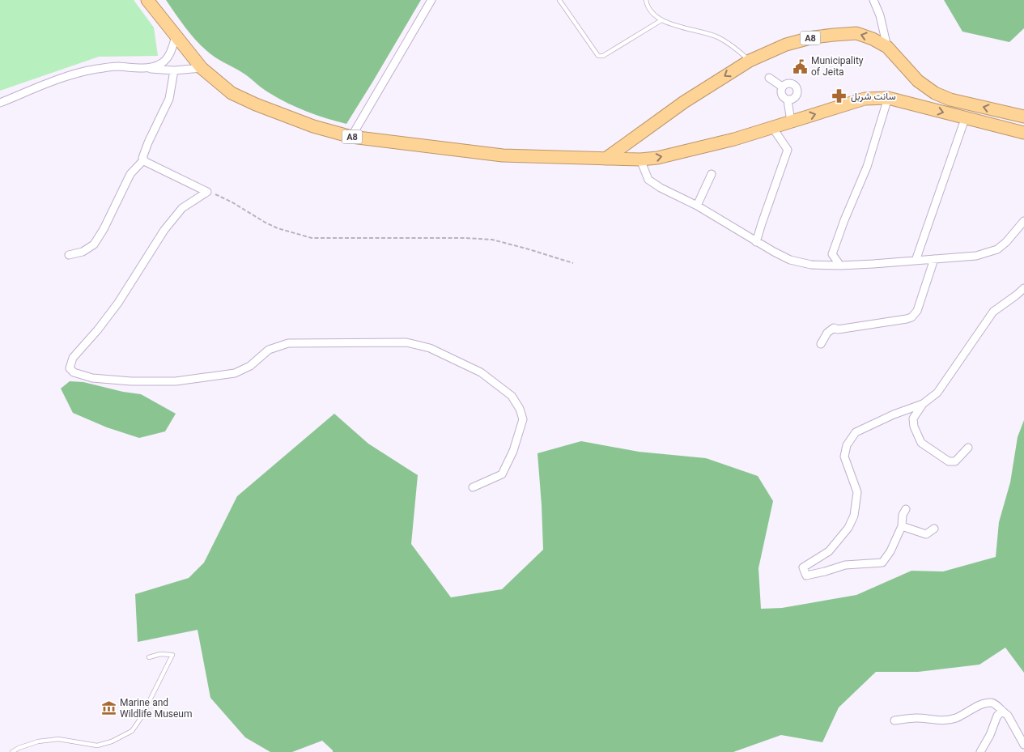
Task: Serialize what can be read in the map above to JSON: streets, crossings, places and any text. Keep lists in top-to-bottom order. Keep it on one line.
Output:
{"streets":{"highway":["A8"]},"places":{"public building":["Municipality of Jeita"],"pharmacy":["سانت شربل"],"museum":["Marine and Wildlife Museum"]}}
